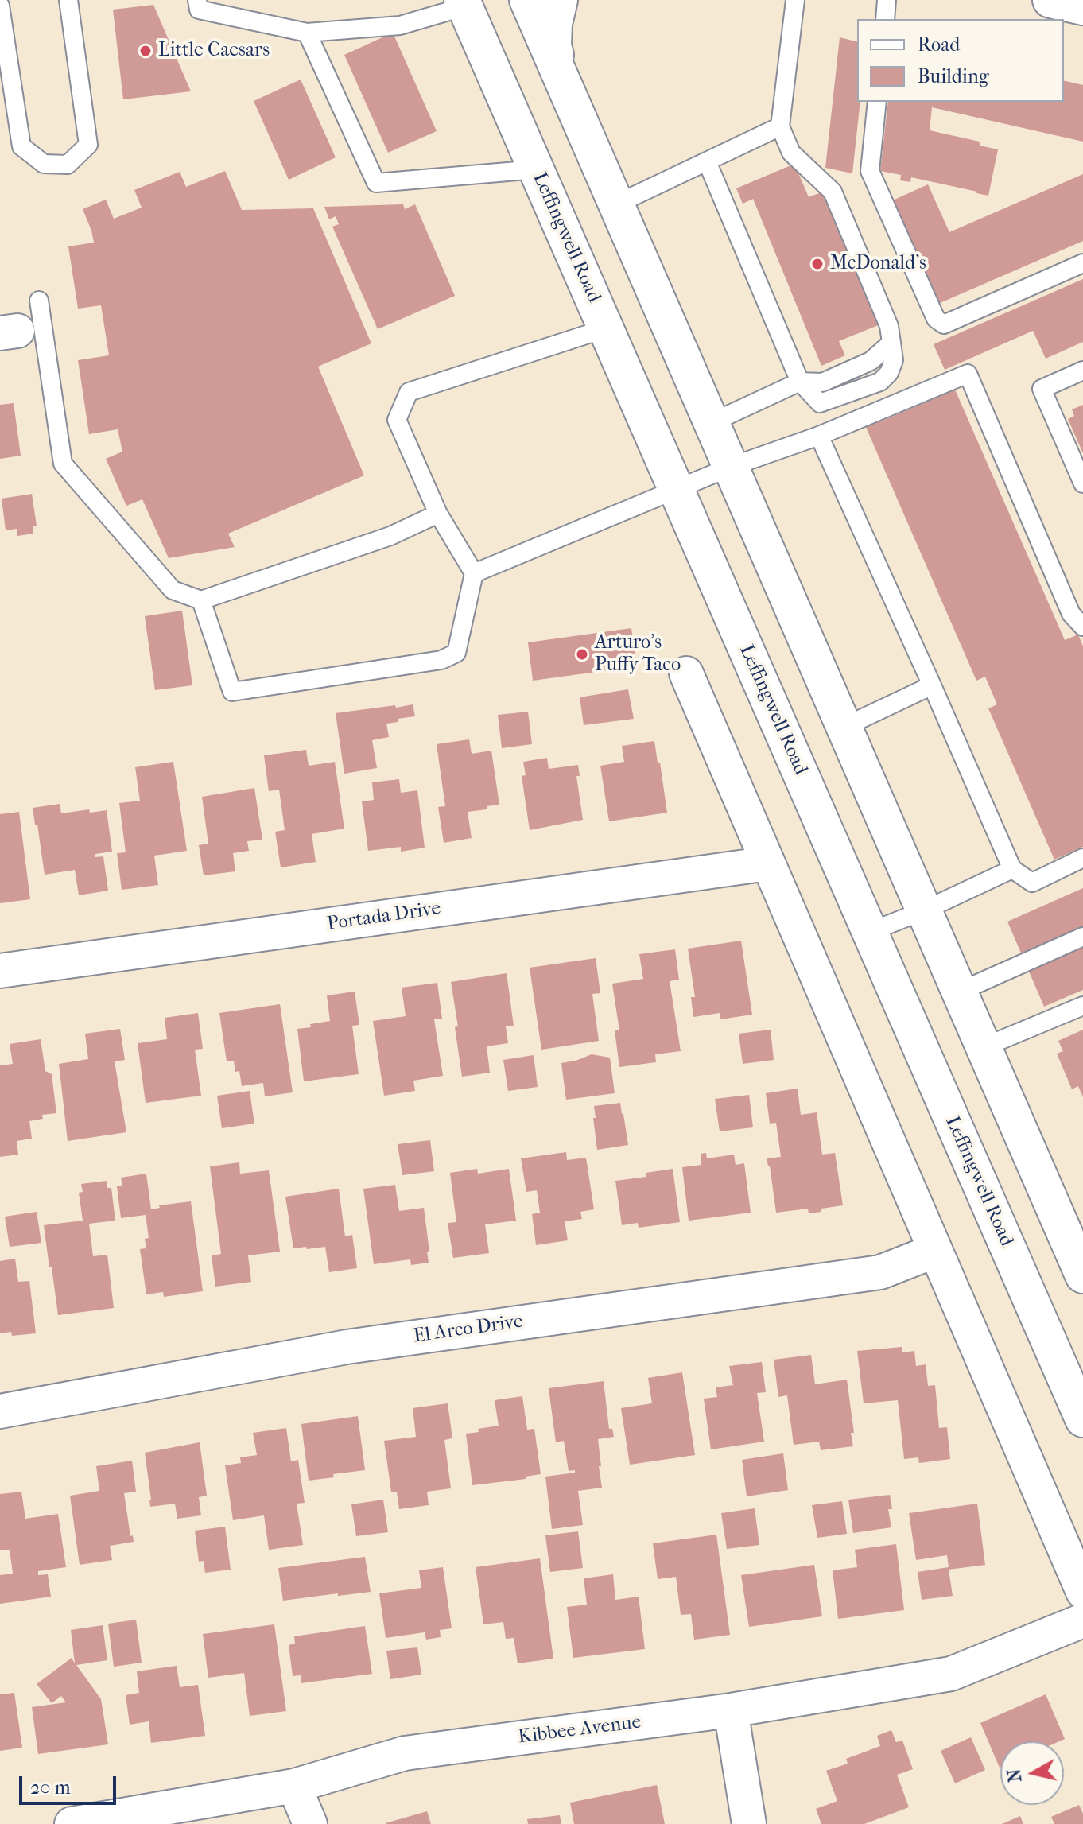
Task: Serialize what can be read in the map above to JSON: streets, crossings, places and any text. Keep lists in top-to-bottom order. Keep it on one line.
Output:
{"streets":{"main road":["Leffingwell Road"],"street":["Portada Drive","El Arco Drive","Kibbee Avenue"]},"places":["Little Caesars","McDonald's","Arturo's Puffy Taco"],"legend":["Road","Building"],"scale_bar":"20 m","north":"left"}
